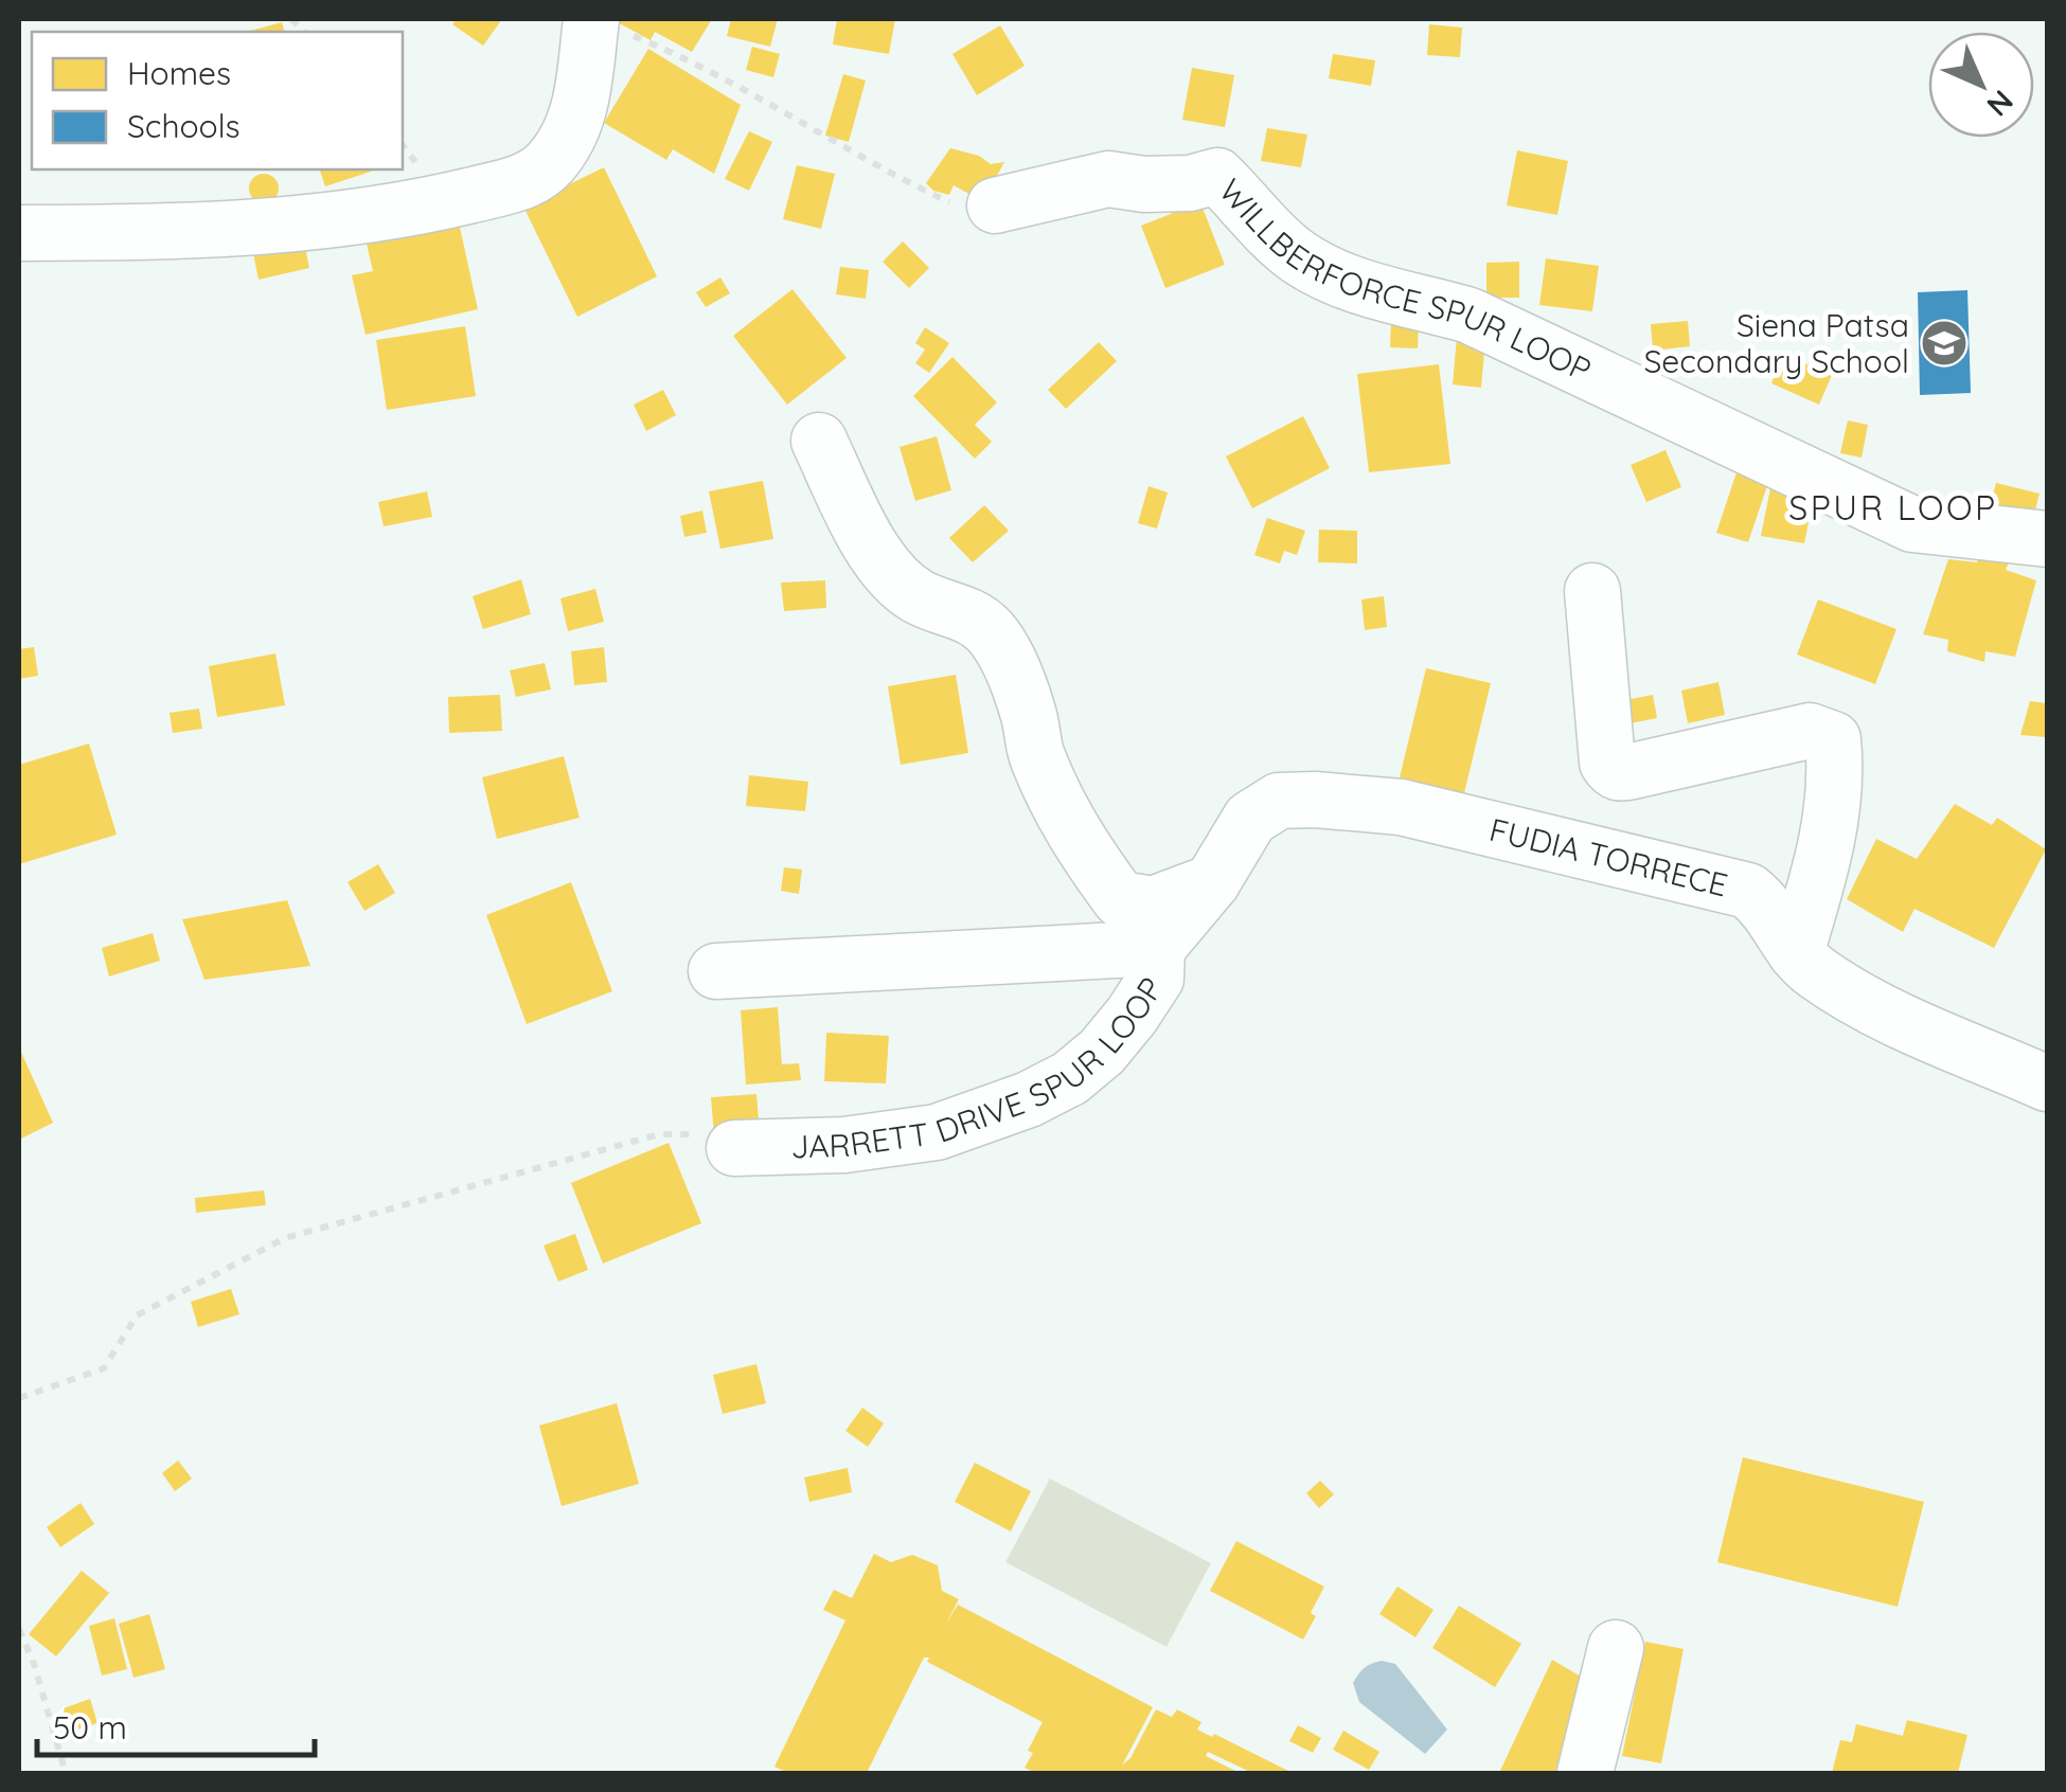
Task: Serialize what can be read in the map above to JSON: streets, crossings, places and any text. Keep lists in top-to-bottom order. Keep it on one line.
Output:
{"streets":{"street":["WILLBERFORCE SPUR LOOP","FUDIA TORRECE","JARRETT DRIVE SPUR LOOP"]},"crossings":[["FUDIA TORRECE","JARRETT DRIVE SPUR LOOP"]],"districts":["SPUR LOOP"],"places":{"school or university":["Siena Patsa Secondary School"]},"legend":["Homes","Schools"],"scale_bar":"50 m","north":"bottom right"}
